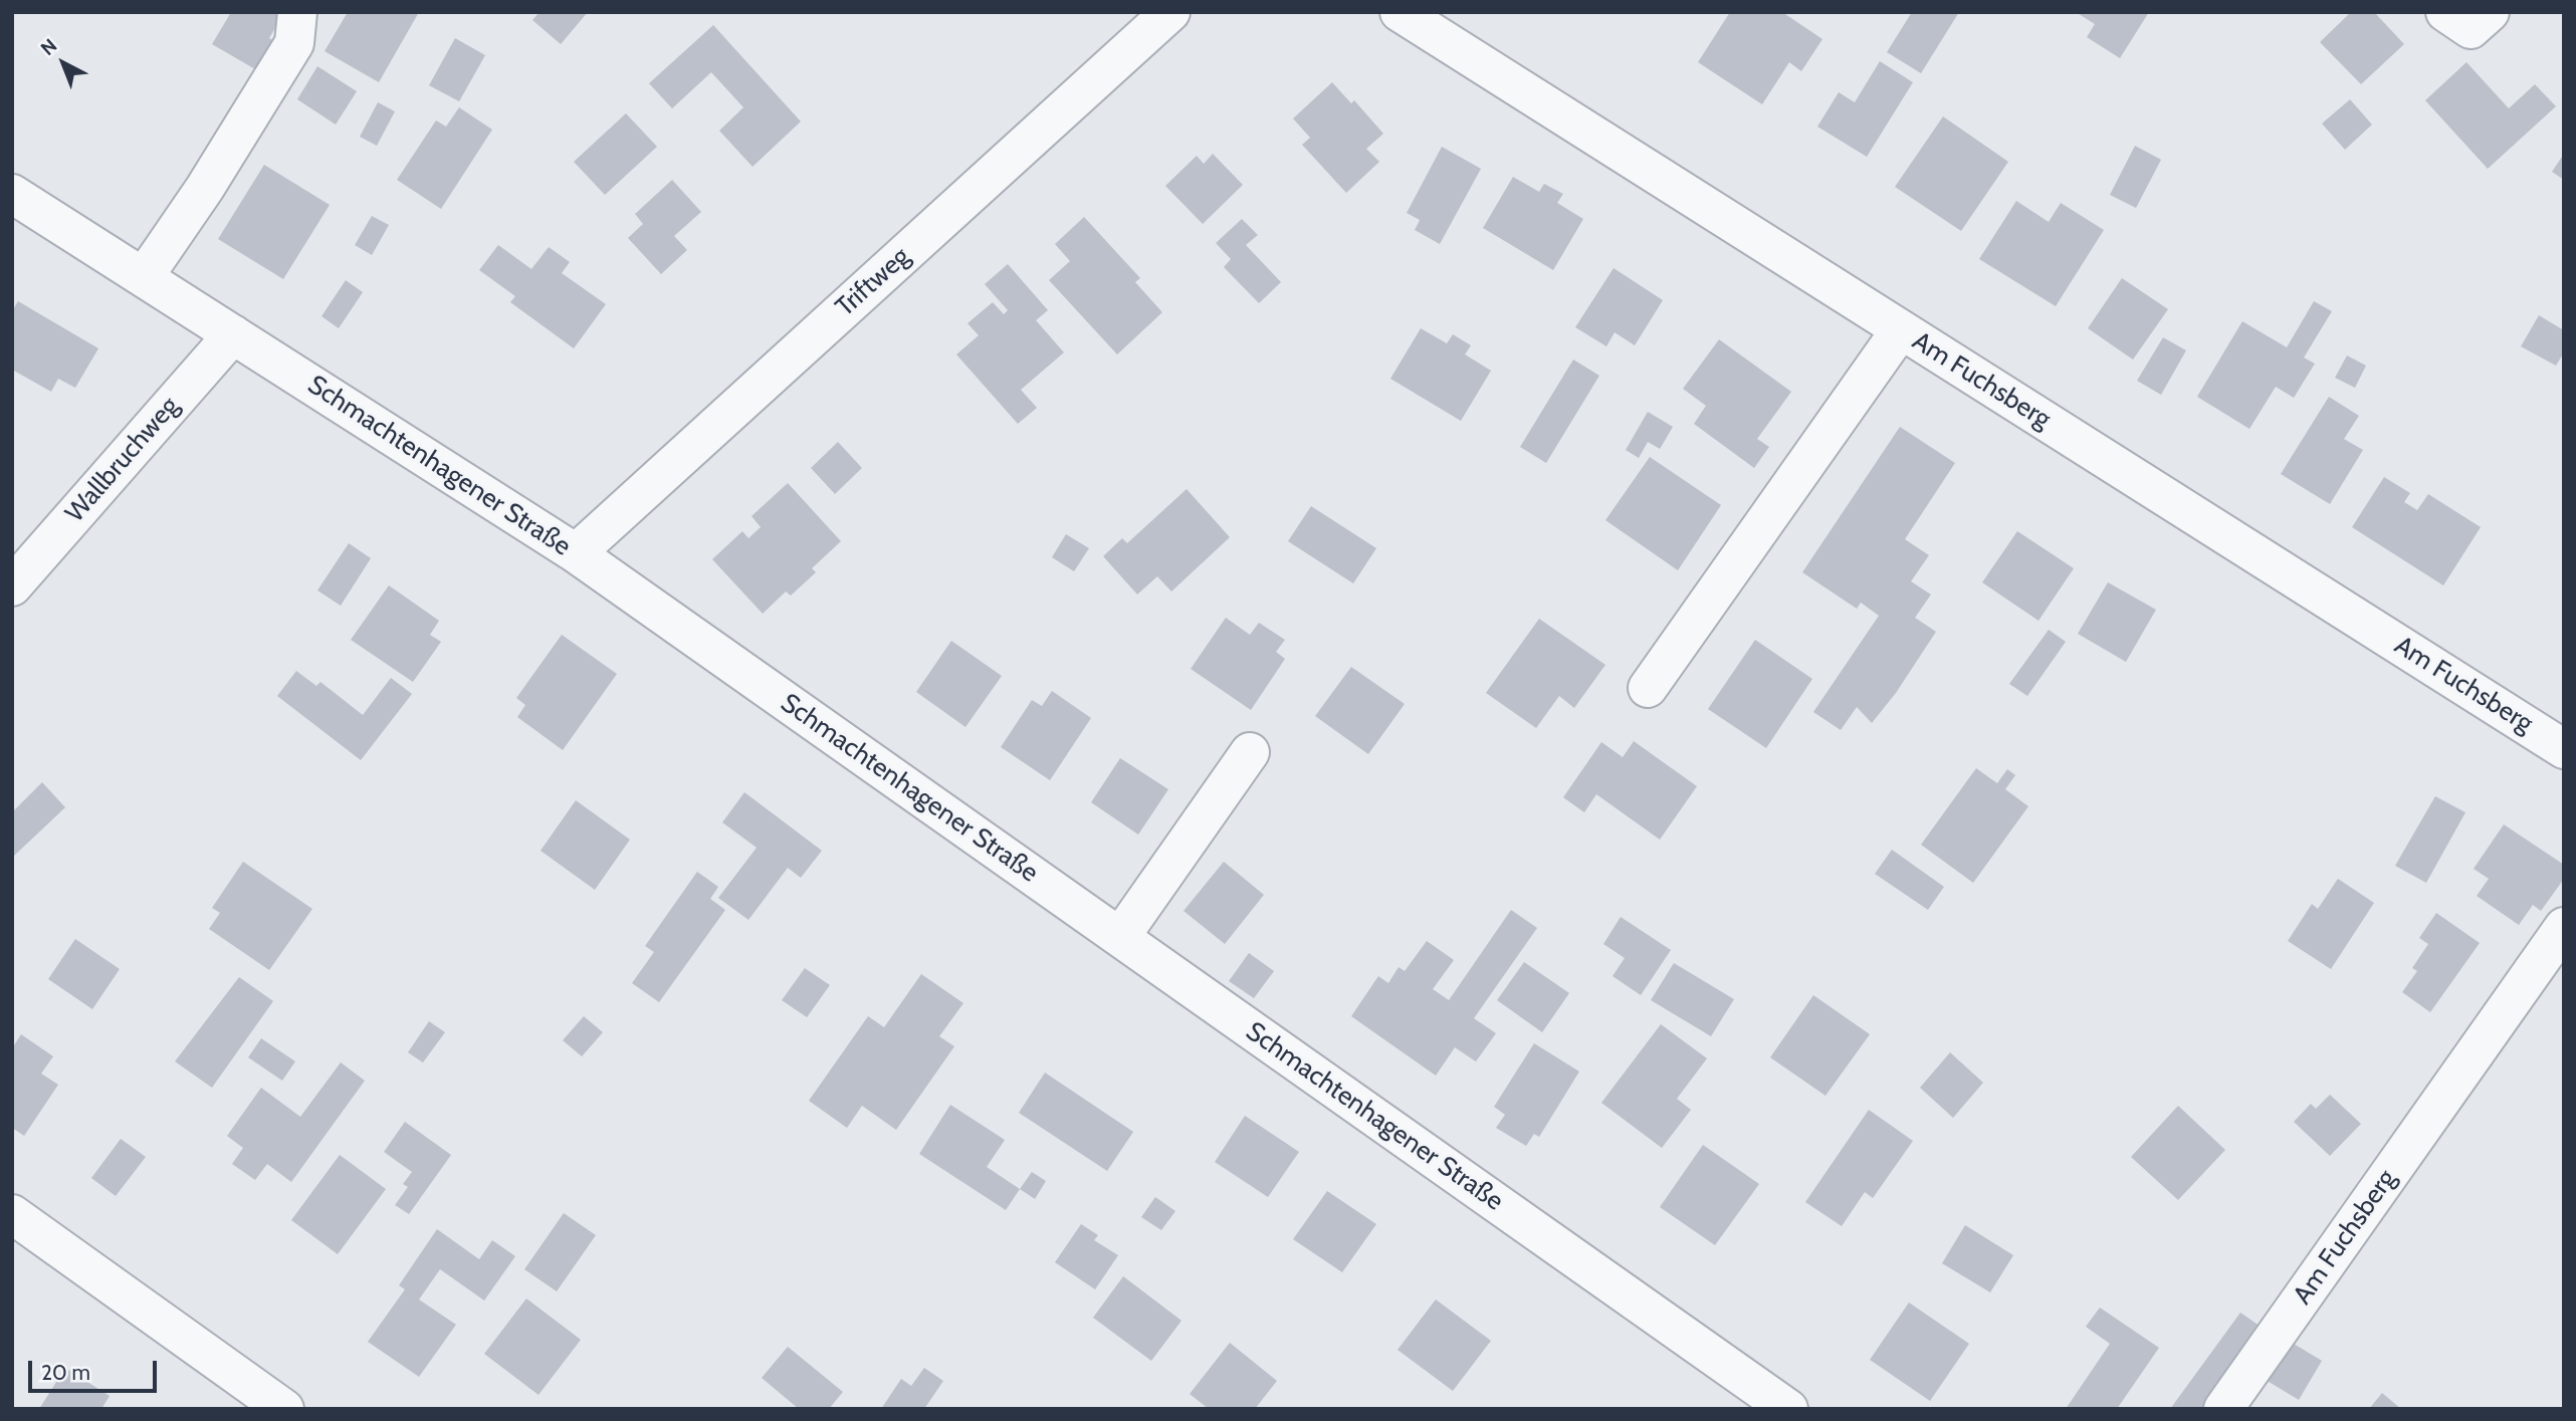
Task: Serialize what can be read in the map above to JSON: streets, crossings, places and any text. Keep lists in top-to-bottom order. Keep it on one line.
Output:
{"streets":{"street":["Triftweg","Am Fuchsberg","Wallbruchweg","Schmachtenhagener Straße"]},"crossings":[["Triftweg","Schmachtenhagener Straße"],["Wallbruchweg","Schmachtenhagener Straße"]],"scale_bar":"20 m","north":"top left"}
